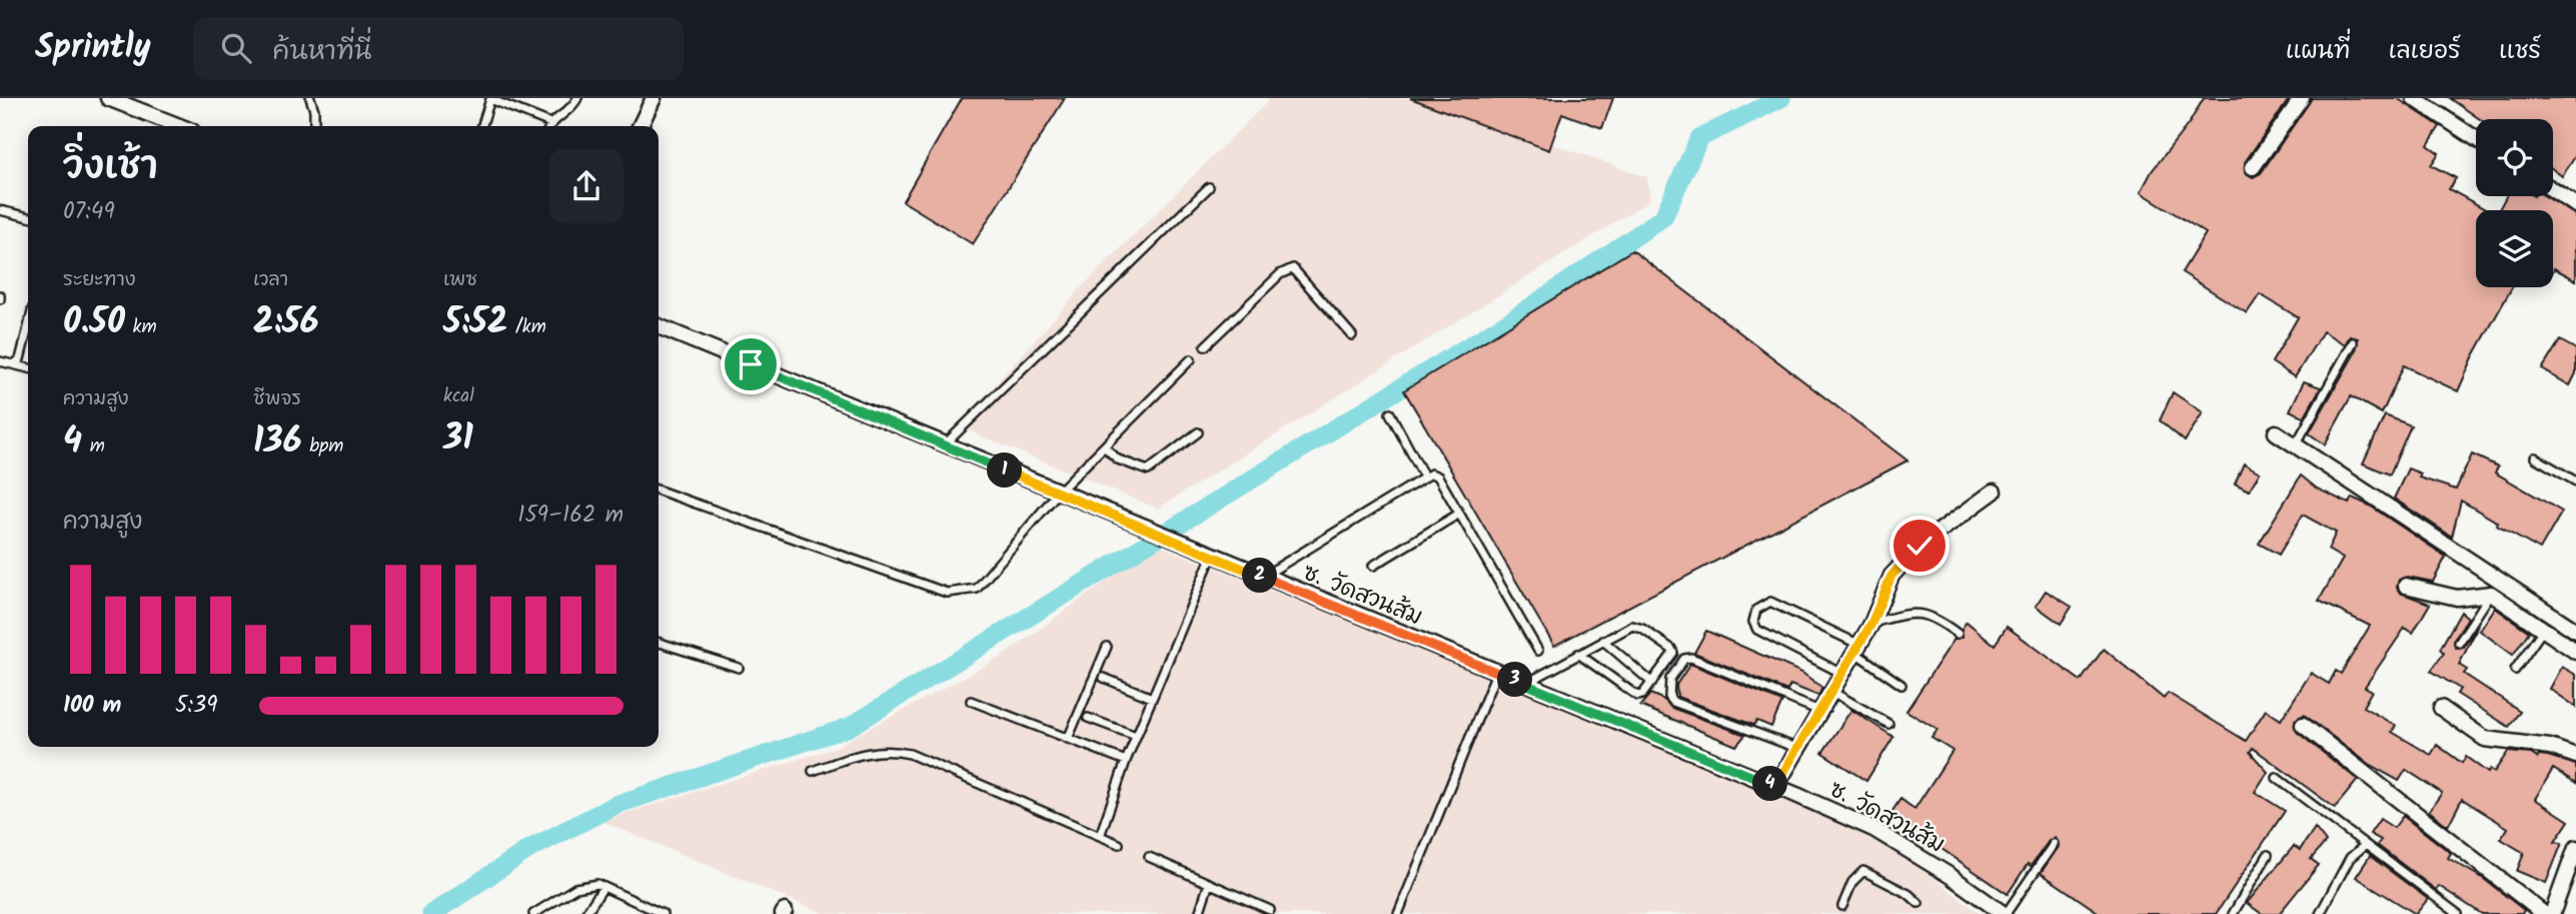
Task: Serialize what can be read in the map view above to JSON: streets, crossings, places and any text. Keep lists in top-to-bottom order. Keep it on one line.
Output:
{"streets":{"street":["ซ. วัดสวนส้ม"]},"page":{"header":"Sprintly","search":"ค้นหาที่นี่","nav":["แผนที่","เลเยอร์","แชร์"],"heading":["วิ่งเช้า","07:49"],"stats":[["ระยะทาง","0.50 km"],["เวลา","2:56"],["เพซ","5:52 /km"],["ความสูง","4 m"],["ชีพจร","136 bpm"],["kcal","31"]],"pins":["1","2","3","4"],"chart":["ความสูง","159–162 m"],"list":[{"name":"100 m","note":"5:39"}]}}
